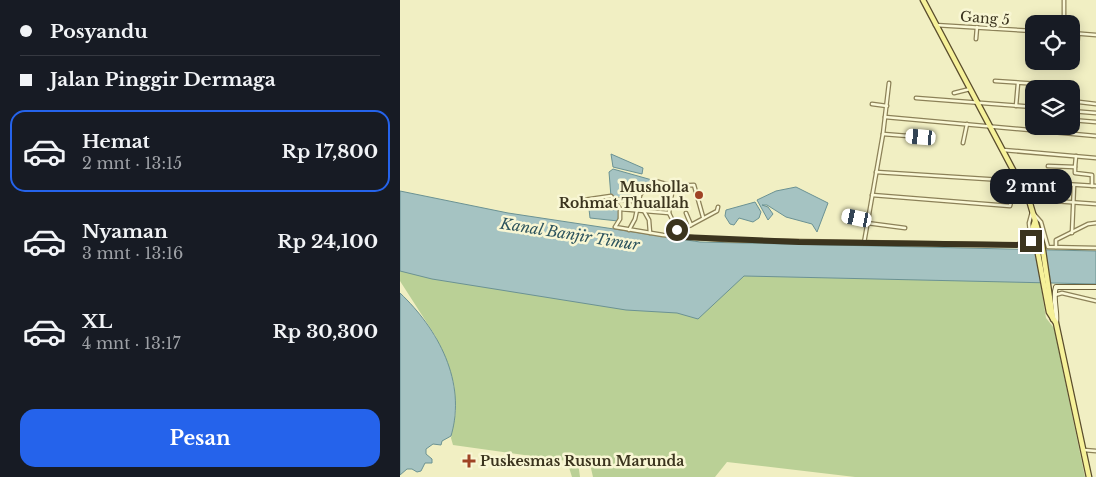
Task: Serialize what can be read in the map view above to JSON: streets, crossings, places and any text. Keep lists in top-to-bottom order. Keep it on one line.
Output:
{"streets":{"street":["Gang 5"]},"water":["Kanal Banjir Timur"],"places":{"other":["Musholla Rohmat Thuallah"],"health":["Puskesmas Rusun Marunda"]},"page":{"banner":["Posyandu","Jalan Pinggir Dermaga"],"list":[{"name":"Hemat","note":"2 mnt · 13:15","value":"Rp 17,800"},{"name":"Nyaman","note":"3 mnt · 13:16","value":"Rp 24,100"},{"name":"XL","note":"4 mnt · 13:17","value":"Rp 30,300"}],"bubble":"2 mnt","buttons":"Pesan"}}
